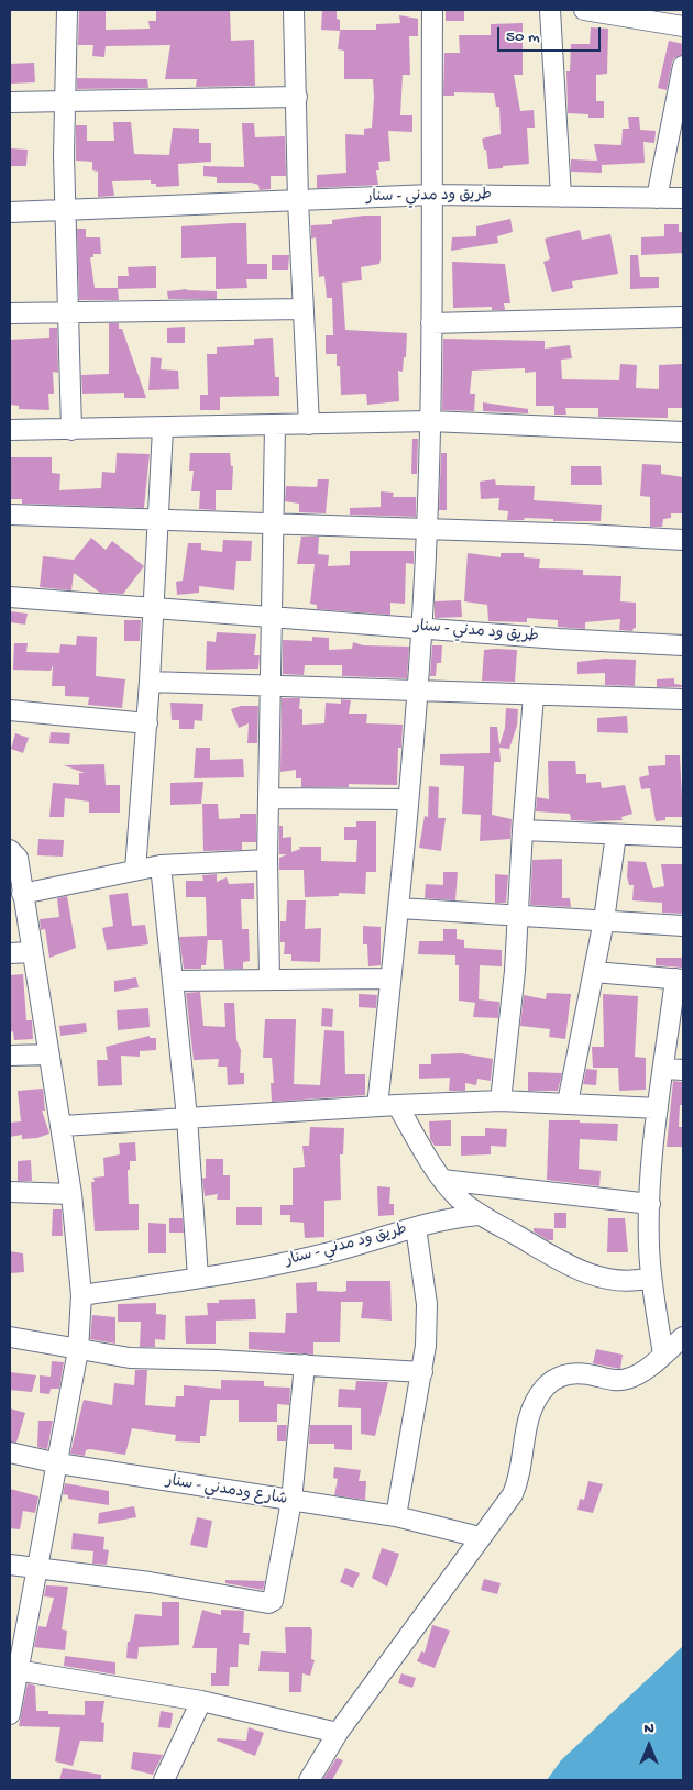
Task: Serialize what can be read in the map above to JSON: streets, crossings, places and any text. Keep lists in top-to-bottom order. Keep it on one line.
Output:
{"streets":{"street":["طريق ود مدني - سنار","شارع ودمدني - سنار"]},"crossings":[["طريق ود مدني - سنار","شارع ودمدني - سنار"]],"scale_bar":"50 m","north":"top"}
